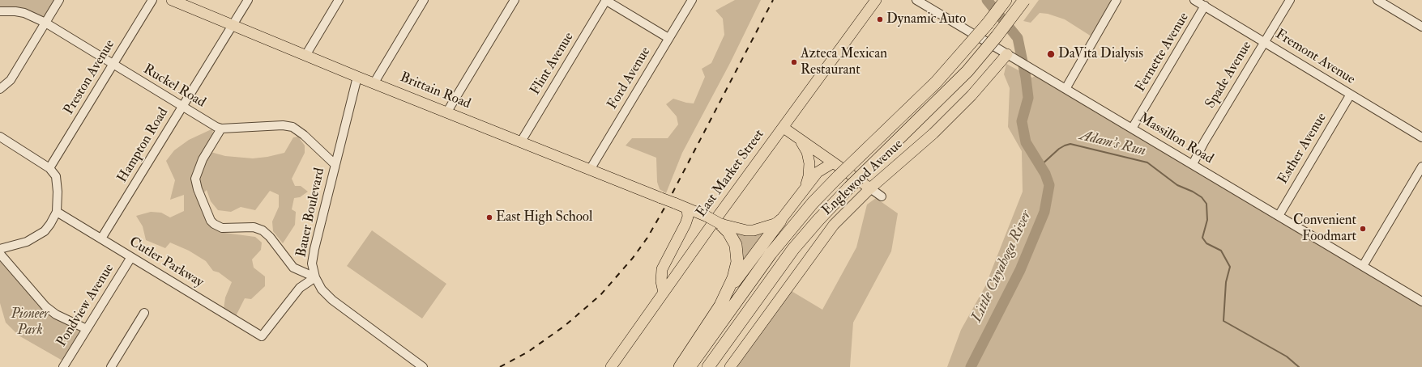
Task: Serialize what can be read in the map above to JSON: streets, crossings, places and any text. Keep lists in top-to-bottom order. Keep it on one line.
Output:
{"streets":{"main road":["Brittain Road","East Market Street","Englewood Avenue"],"street":["Fernette Avenue","Fremont Avenue","Flint Avenue","Spade Avenue","Preston Avenue","Ford Avenue","Ruckel Road","Massillon Road","Hampton Road","Esther Avenue","Bauer Boulevard","Cutler Parkway","Pondview Avenue"]},"crossings":[["Fernette Avenue","Fremont Avenue"],["Fernette Avenue","Massillon Road"],["Fremont Avenue","Spade Avenue"],["Fremont Avenue","Esther Avenue"],["Flint Avenue","Brittain Road"],["Spade Avenue","Massillon Road"],["Preston Avenue","Ruckel Road"],["Ford Avenue","Brittain Road"],["Ruckel Road","Hampton Road"],["Brittain Road","Hampton Road"],["Brittain Road","Bauer Boulevard"],["Massillon Road","Esther Avenue"],["Massillon Road","Englewood Avenue"],["Hampton Road","Cutler Parkway"],["Bauer Boulevard","Cutler Parkway"],["Cutler Parkway","Pondview Avenue"]],"water":["Adam's Run","Little Cuyahoga River"],"parks":["Pioneer Park"],"places":["Dynamic Auto","DaVita Dialysis","Azteca Mexican Restaurant","East High School","Convenient Foodmart"]}
